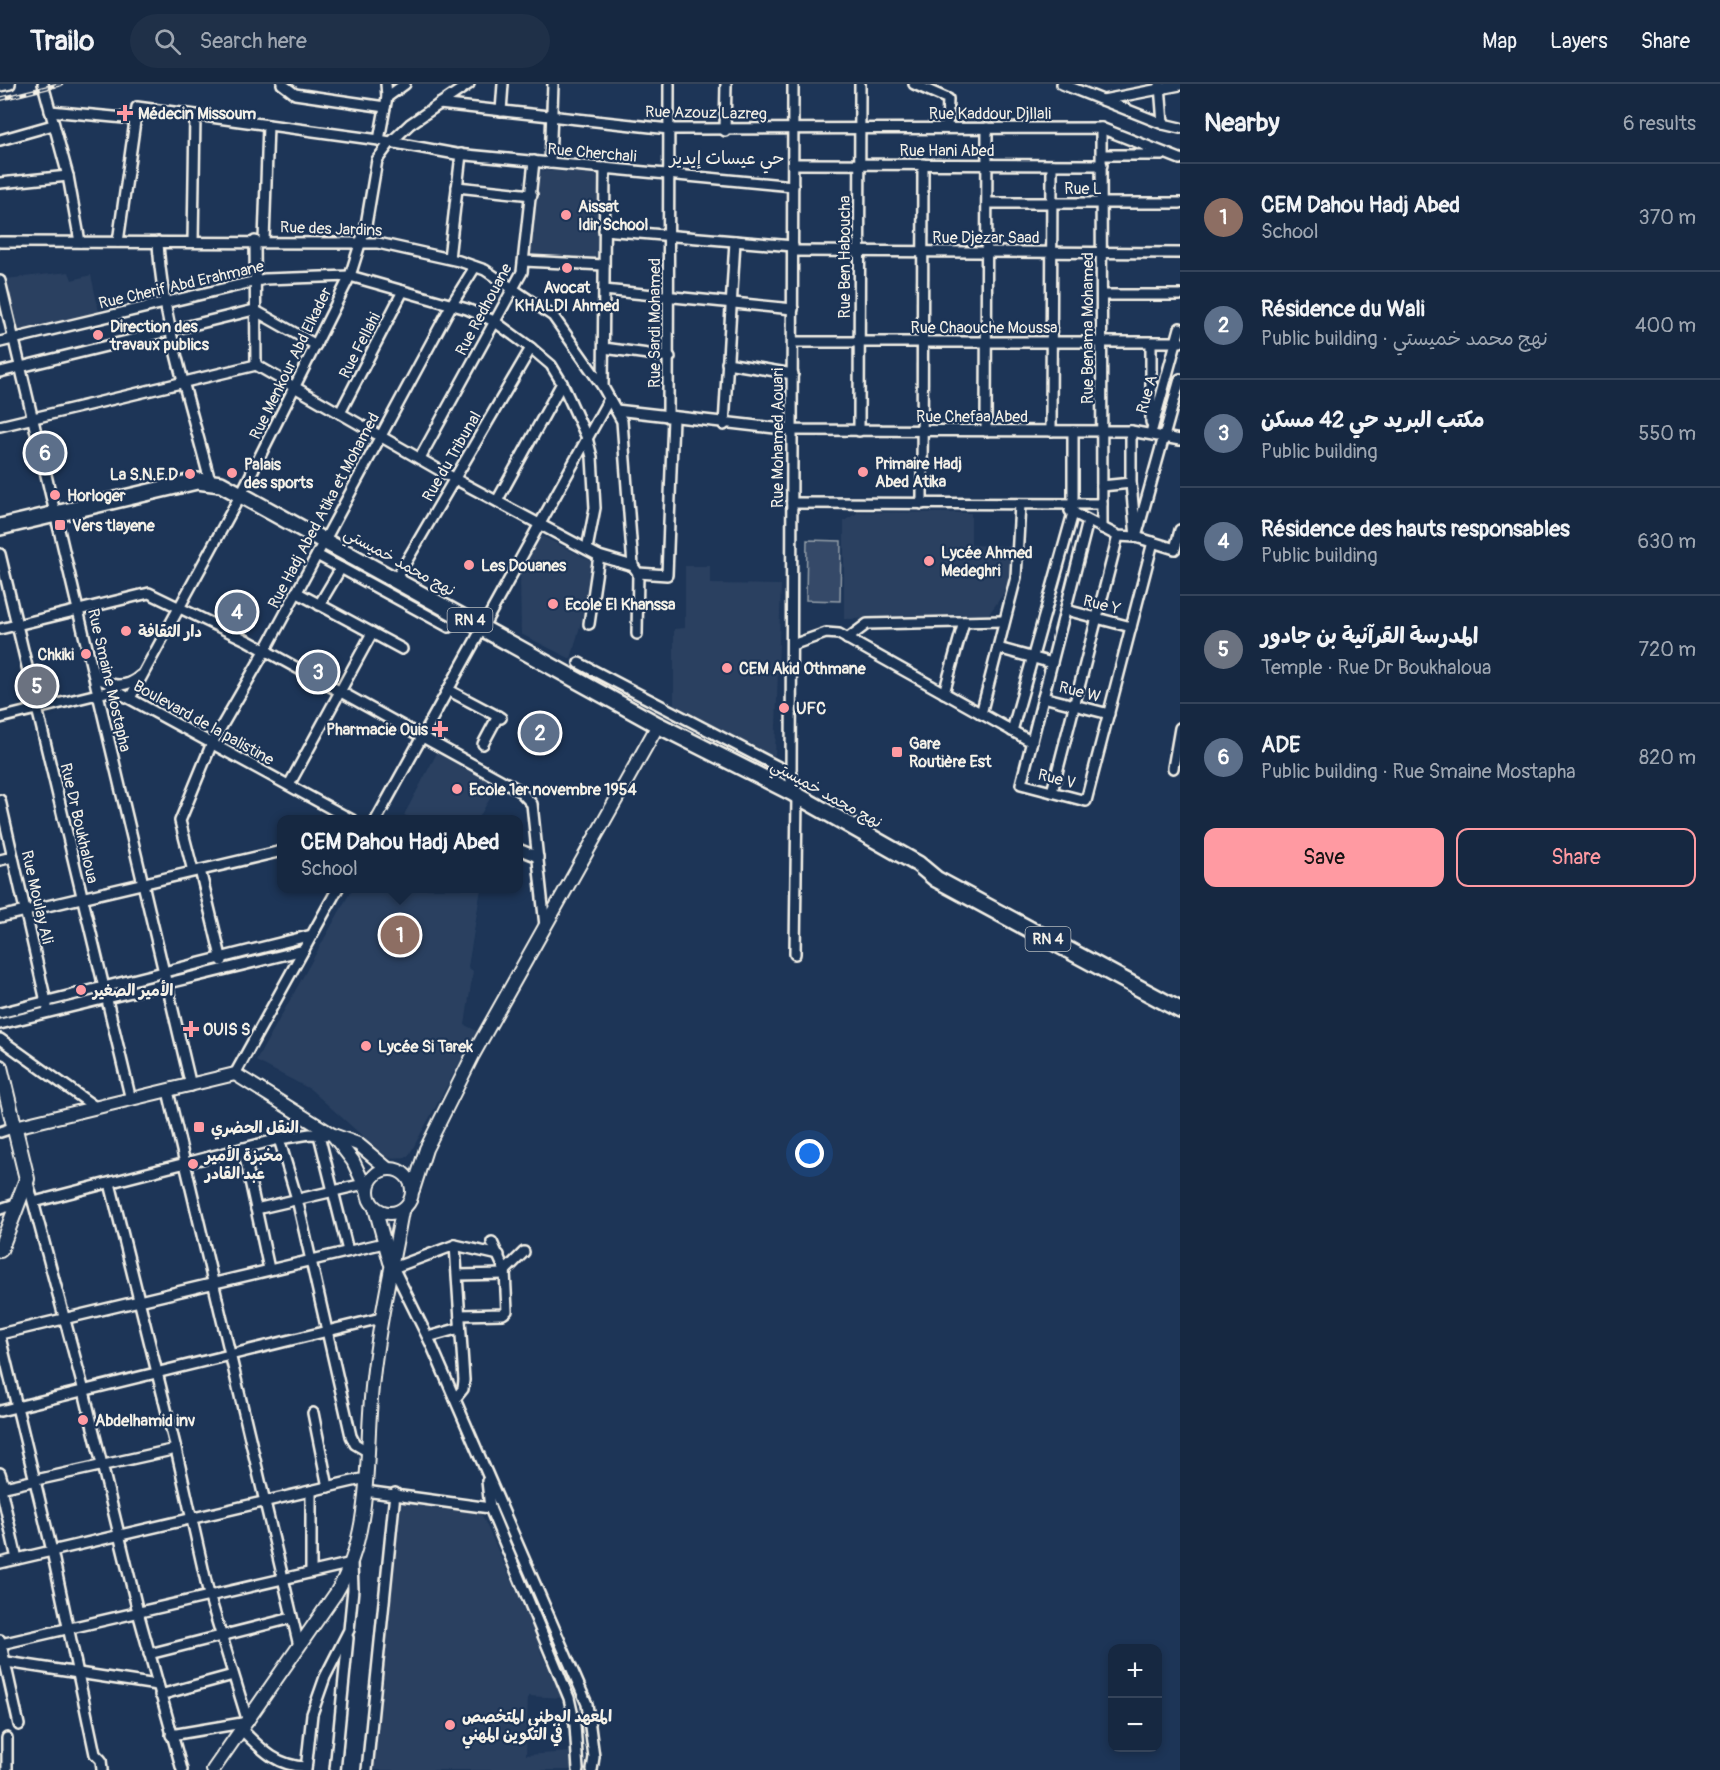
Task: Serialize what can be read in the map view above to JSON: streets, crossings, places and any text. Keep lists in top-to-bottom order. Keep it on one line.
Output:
{"streets":{"main road":["نهج محمد خميستي","RN 4"],"street":["Rue Azouz Lazreg","Rue Kaddour Djllali","Rue Hani Abed","Rue Cherchali","Rue L","Rue des Jardins","Rue Djezar Saad","Rue Ben Haboucha","Rue Cherif Abd Erahmane","Rue Redhouane","Rue Sardi Mohamed","Rue Chaouche Moussa","Rue Benama Mohamed","Rue Fellahi","Rue Menkour Abd Elkader","Rue A","Rue Chefaa Abed","Rue Mohamed Aouari","Rue du Tribunal","Rue Hadj Abed Atika et Mohamed","Rue Y","Rue Smaine Mostapha","Rue W","Boulevard de la palistine","Rue V","Rue Dr Boukhaloua","Rue Moulay Ali"]},"crossings":[["Rue Azouz Lazreg","Rue Kaddour Djllali"],["Rue Azouz Lazreg","Rue Sardi Mohamed"],["Rue Azouz Lazreg","Rue Menkour Abd Elkader"],["Rue Azouz Lazreg","Rue Mohamed Aouari"],["Rue Kaddour Djllali","Rue Hani Abed"],["Rue Kaddour Djllali","Rue Ben Haboucha"],["Rue Kaddour Djllali","Rue Benama Mohamed"],["Rue Kaddour Djllali","Rue Mohamed Aouari"],["Rue Hani Abed","Rue Ben Haboucha"],["Rue Hani Abed","Rue Benama Mohamed"],["Rue Hani Abed","Rue Mohamed Aouari"],["Rue Cherchali","Rue Redhouane"],["Rue Cherchali","Rue Sardi Mohamed"],["Rue Cherchali","Rue Menkour Abd Elkader"],["Rue Cherchali","Rue Mohamed Aouari"],["Rue L","Rue Benama Mohamed"],["Rue des Jardins","Rue Redhouane"],["Rue des Jardins","Rue Sardi Mohamed"],["Rue des Jardins","Rue Menkour Abd Elkader"],["Rue des Jardins","Rue Chefaa Abed"],["Rue des Jardins","Rue Hadj Abed Atika et Mohamed"],["Rue Djezar Saad","Rue Ben Haboucha"],["Rue Djezar Saad","Rue Sardi Mohamed"],["Rue Djezar Saad","Rue Benama Mohamed"],["Rue Djezar Saad","Rue Mohamed Aouari"],["Rue Ben Haboucha","Rue Chaouche Moussa"],["Rue Ben Haboucha","Rue Chefaa Abed"],["Rue Cherif Abd Erahmane","Rue Redhouane"],["Rue Cherif Abd Erahmane","Rue Fellahi"],["Rue Cherif Abd Erahmane","Rue Menkour Abd Elkader"],["Rue Cherif Abd Erahmane","Rue du Tribunal"],["Rue Cherif Abd Erahmane","Rue Hadj Abed Atika et Mohamed"],["Rue Cherif Abd Erahmane","Rue Smaine Mostapha"],["Rue Sardi Mohamed","Rue Chefaa Abed"],["Rue Chaouche Moussa","Rue Benama Mohamed"],["Rue Chaouche Moussa","Rue A"],["Rue Chaouche Moussa","Rue Mohamed Aouari"],["Rue Benama Mohamed","Rue Chefaa Abed"],["Rue Menkour Abd Elkader","نهج محمد خميستي"],["Rue Menkour Abd Elkader","Boulevard de la palistine"],["Rue A","Rue Chefaa Abed"],["Rue Chefaa Abed","Rue Mohamed Aouari"],["Rue Mohamed Aouari","نهج محمد خميستي"],["Rue du Tribunal","نهج محمد خميستي"],["Rue Hadj Abed Atika et Mohamed","نهج محمد خميستي"],["Rue Hadj Abed Atika et Mohamed","Boulevard de la palistine"],["نهج محمد خميستي","RN 4"],["Rue Smaine Mostapha","Boulevard de la palistine"],["Rue W","Rue V"],["Boulevard de la palistine","Rue Dr Boukhaloua"]],"districts":["حي عيسات إيدير"],"places":{"health":["Médecin Missoum","Pharmacie Ouis","OUIS S"],"other":["Aissat Idir School","Avocat KHALDI Ahmed","Direction des travaux publics","Primaire Hadj Abed Atika","Palais des sports","La S.N.E.D","Horloger","Lycée Ahmed Medeghri","Les Douanes","Ecole El Khanssa","دار الثقافة","Chkiki","CEM Akid Othmane","UFC","Ecole 1er novembre 1954","الأمير الصغير","Lycée Si Tarek","مخبزة الأمير عبد القادر","Abdelhamid inv","المعهد الوطني المتخصص في التكوين المهني"],"transit":["Vers tlayene","Gare Routière Est","النقل الحضري"]},"page":{"header":"Trailo","search":"Search here","nav":["Map","Layers","Share"],"heading":["Nearby","6 results"],"list":[{"mark":"1","name":"CEM Dahou Hadj Abed","note":"School","value":"370 m"},{"mark":"2","name":"Résidence du Wali","note":"Public building · نهج محمد خميستي","value":"400 m"},{"mark":"3","name":"مكتب البريد حي 42 مسكن","note":"Public building","value":"550 m"},{"mark":"4","name":"Résidence des hauts responsables","note":"Public building","value":"630 m"},{"mark":"5","name":"المدرسة القرآنية بن جادور","note":"Temple · Rue Dr Boukhaloua","value":"720 m"},{"mark":"6","name":"ADE","note":"Public building · Rue Smaine Mostapha","value":"820 m"}],"pins":["6","4","3","5","2","1"],"buttons":["Save","Share"],"popup":["CEM Dahou Hadj Abed","School"],"map_buttons":["+","−"]}}
